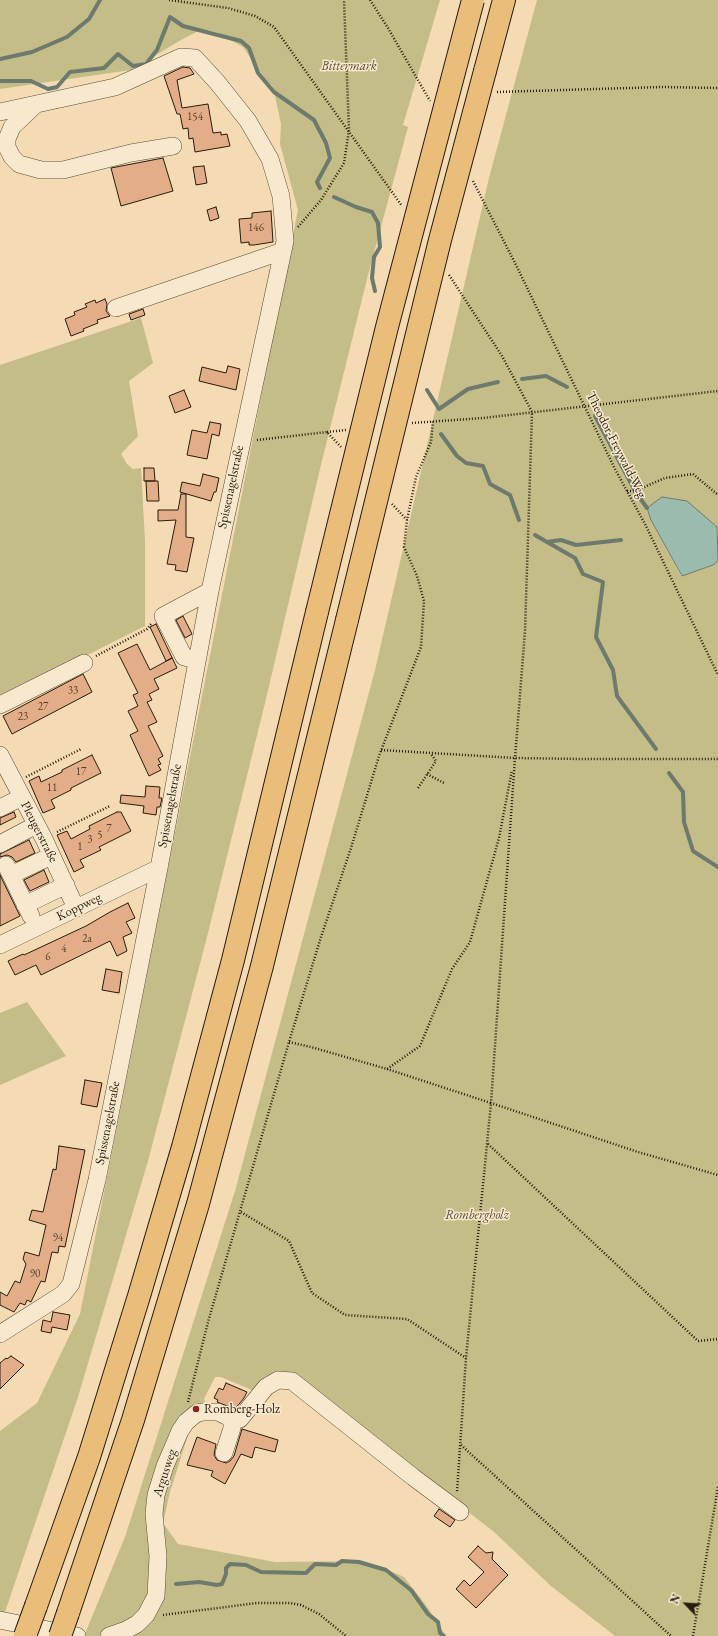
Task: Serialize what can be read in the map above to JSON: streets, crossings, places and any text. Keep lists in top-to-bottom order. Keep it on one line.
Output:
{"streets":{"street":["Spissenagelstraße","Pleugerstraße","Koppweg","Argusweg"],"path":["Theodor-Freywald-Weg"]},"crossings":[["Spissenagelstraße","Koppweg"],["Pleugerstraße","Koppweg"]],"parks":["Bittermark","Rombergholz"],"places":["Romberg-Holz"],"house_numbers":["154","146","33","27","23","17","11","7","5","3","1","2a","4","6","94","90"],"north":"top left"}
